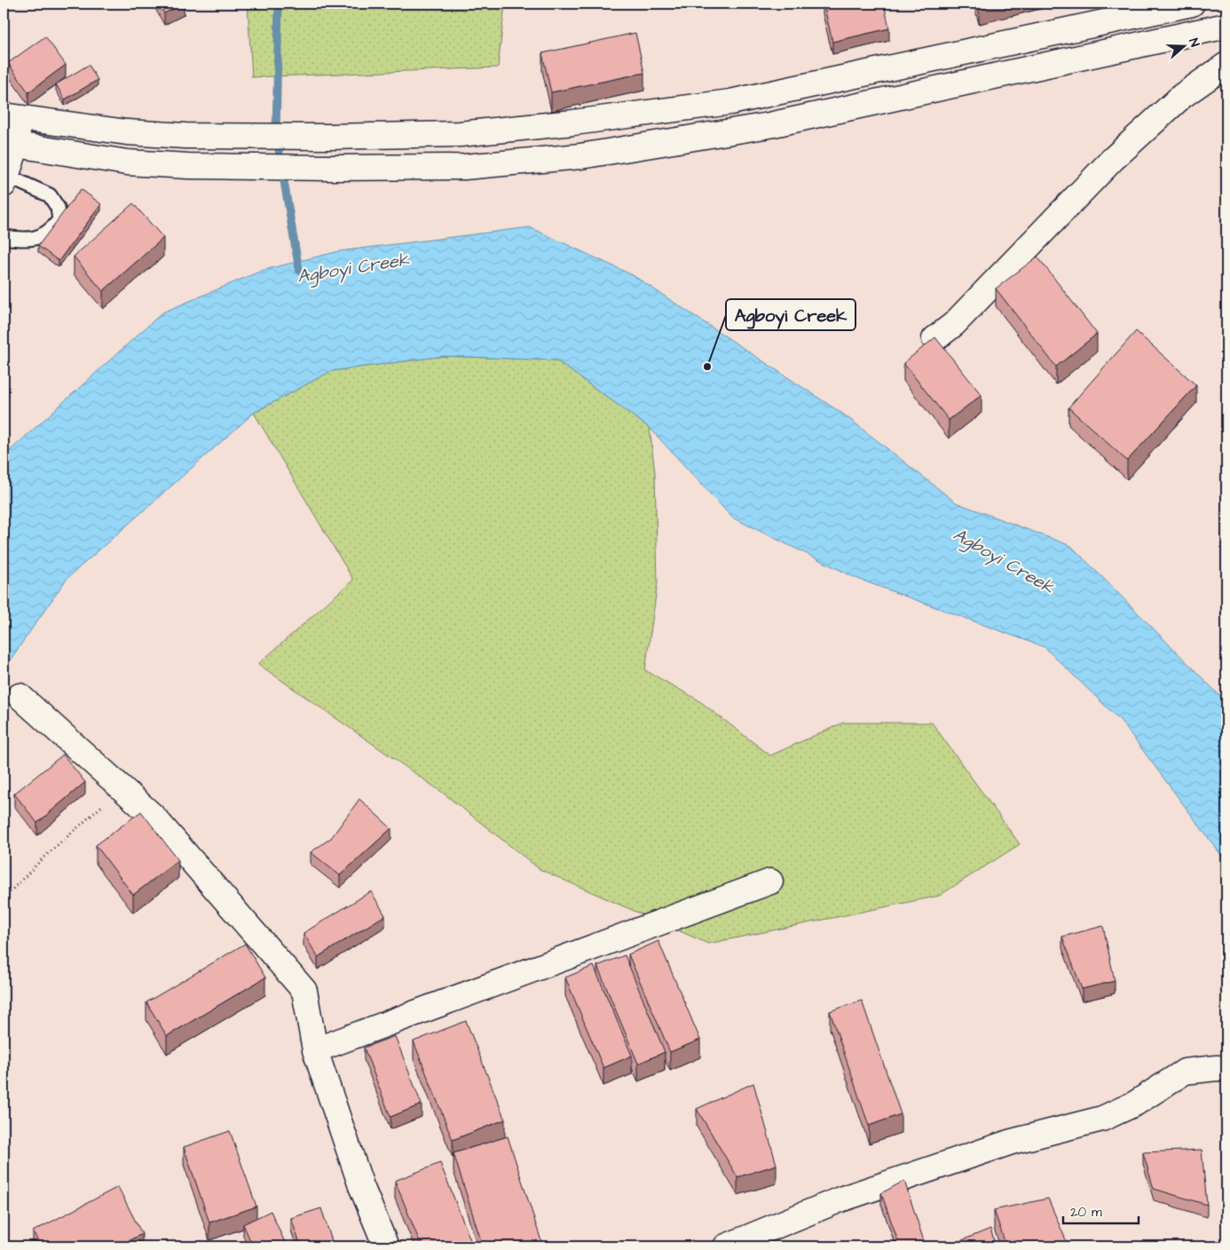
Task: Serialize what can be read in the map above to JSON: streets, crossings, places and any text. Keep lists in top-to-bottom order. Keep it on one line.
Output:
{"water":["Agboyi Creek"],"places":["Agboyi Creek"],"scale_bar":"20 m","north":"right"}
